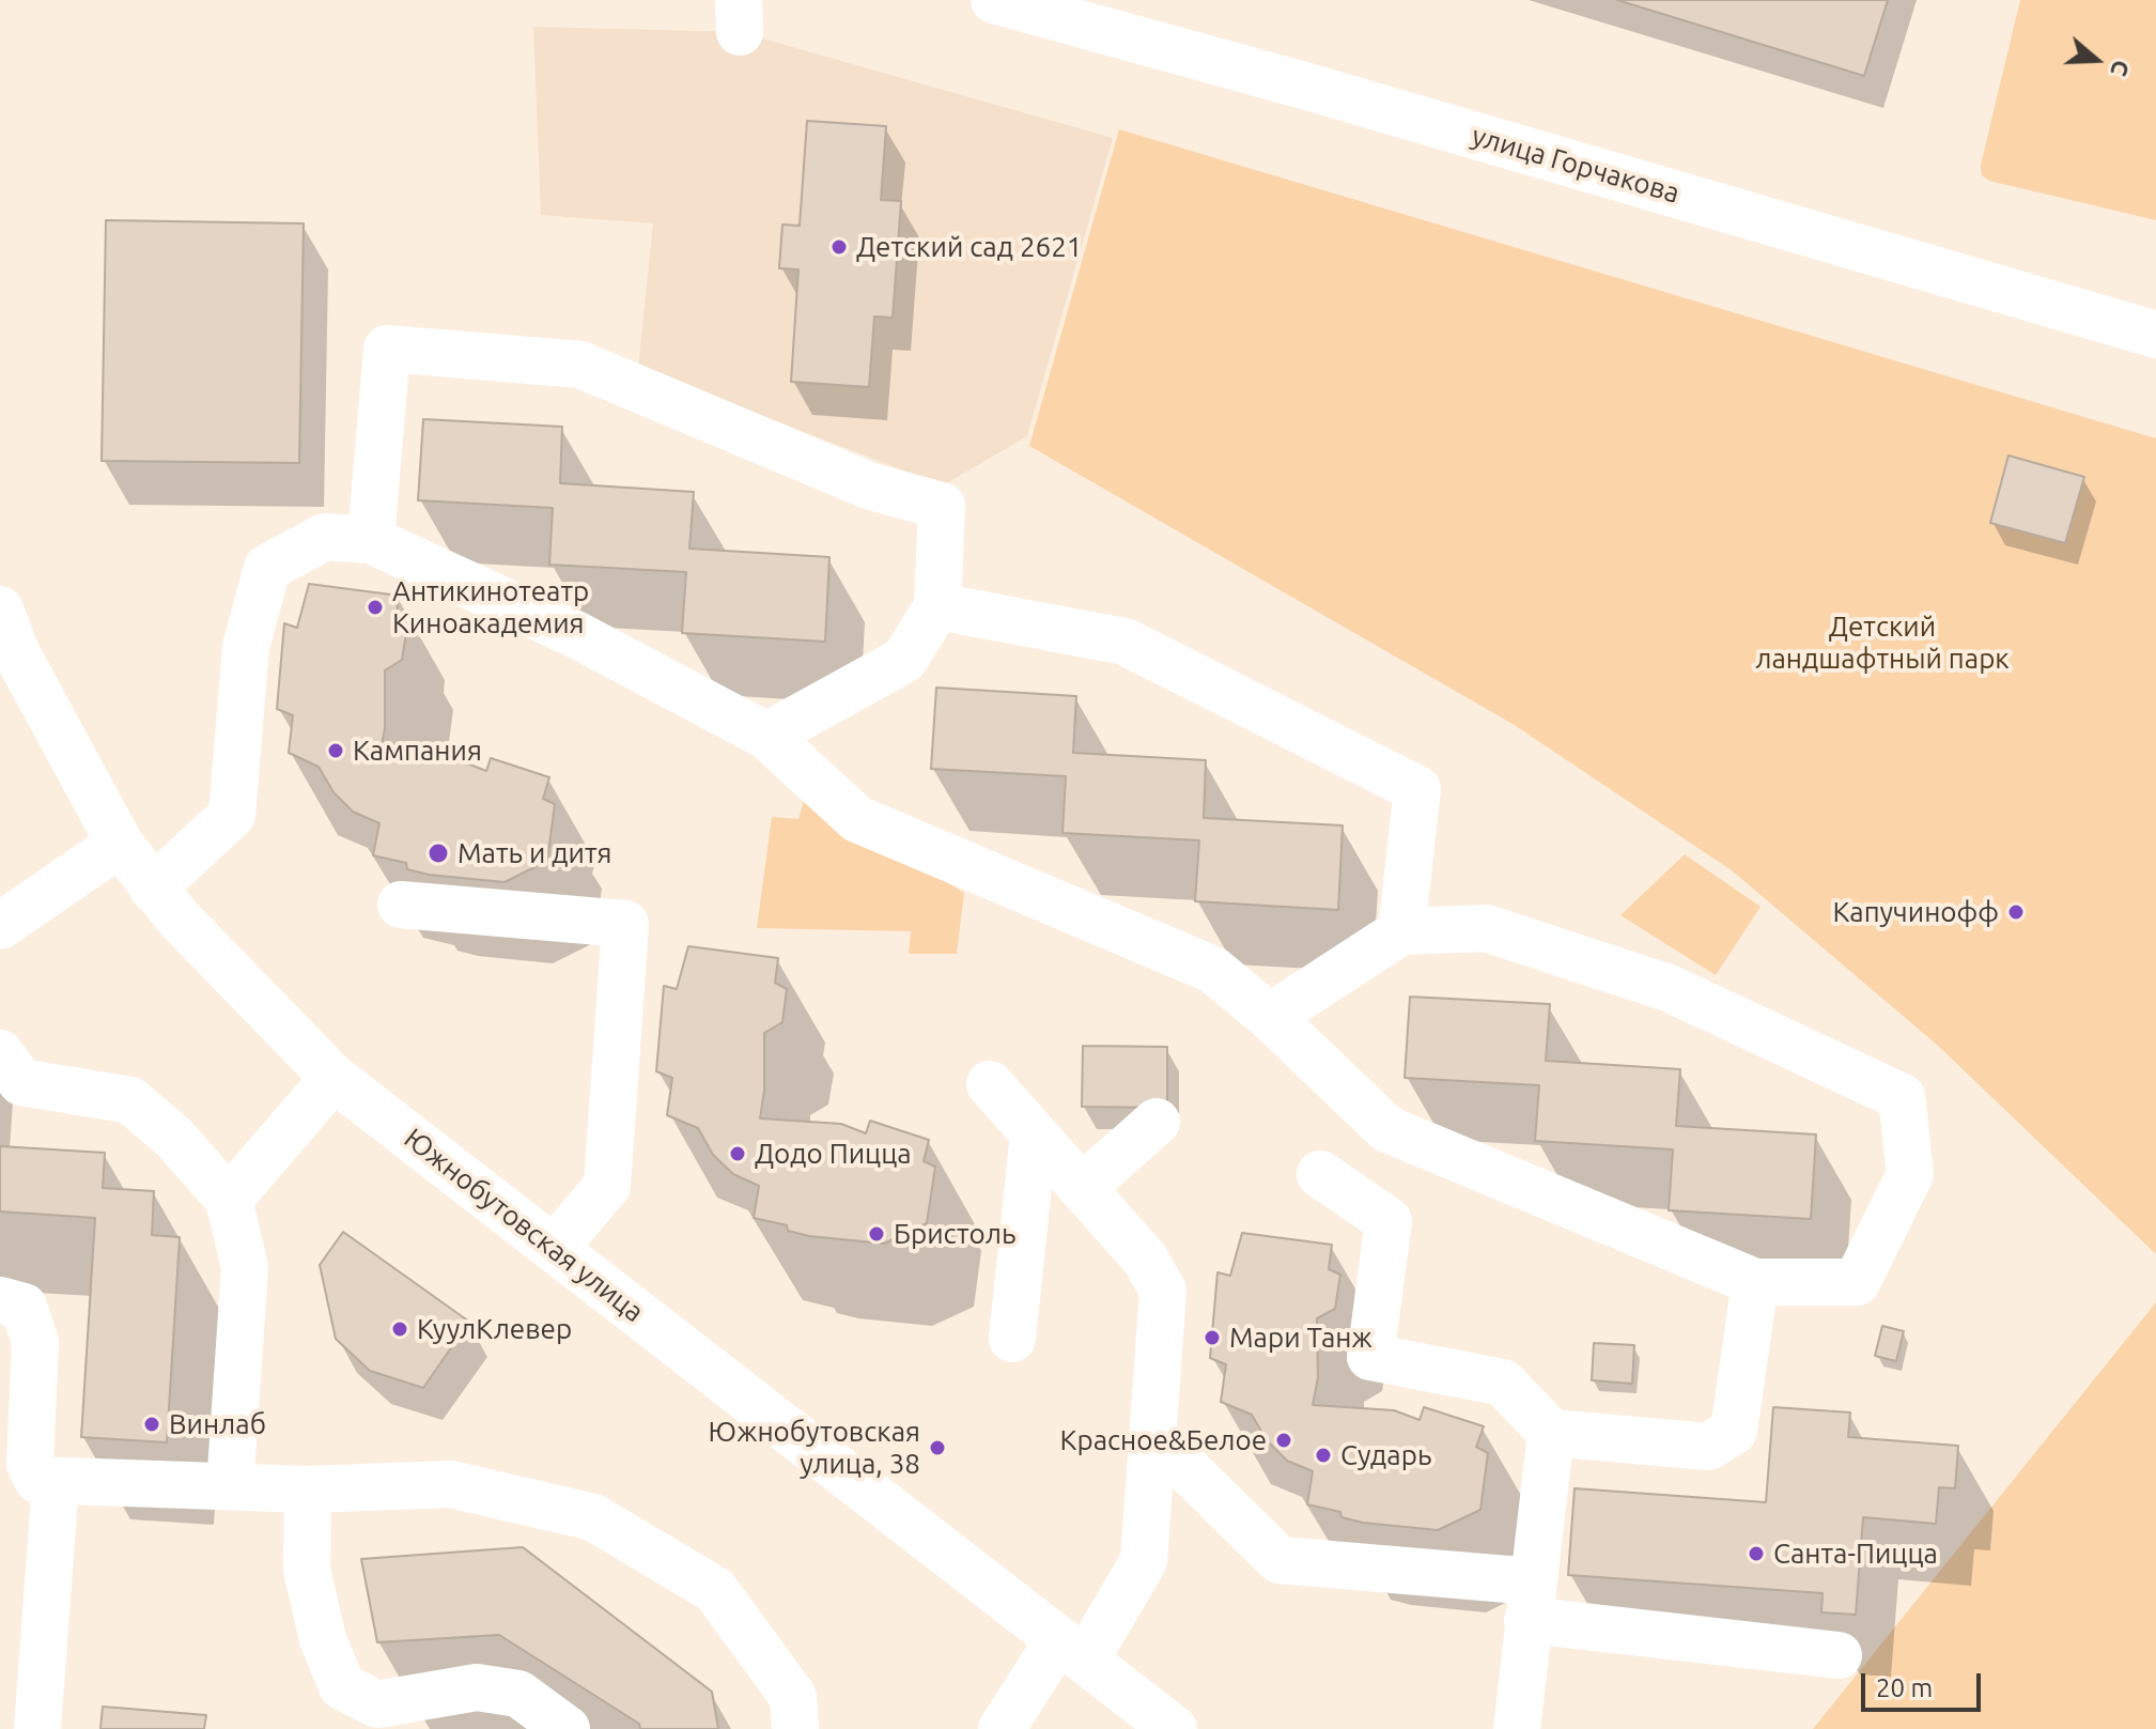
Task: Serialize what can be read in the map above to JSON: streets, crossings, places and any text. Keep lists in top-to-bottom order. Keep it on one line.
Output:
{"streets":{"street":["улица Горчакова","Южнобутовская улица"]},"parks":["Детский ландшафтный парк"],"places":["Детский сад 2621","Антикинотеатр Киноакадемия","Кампания","Мать и дитя","Капучинофф","Додо Пицца","Бристоль","КуулКлевер","Мари Танж","Винлаб","Красное&Белое","Южнобутовская улица, 38","Сударь","Санта-Пицца"],"scale_bar":"20 m","north":"right"}
